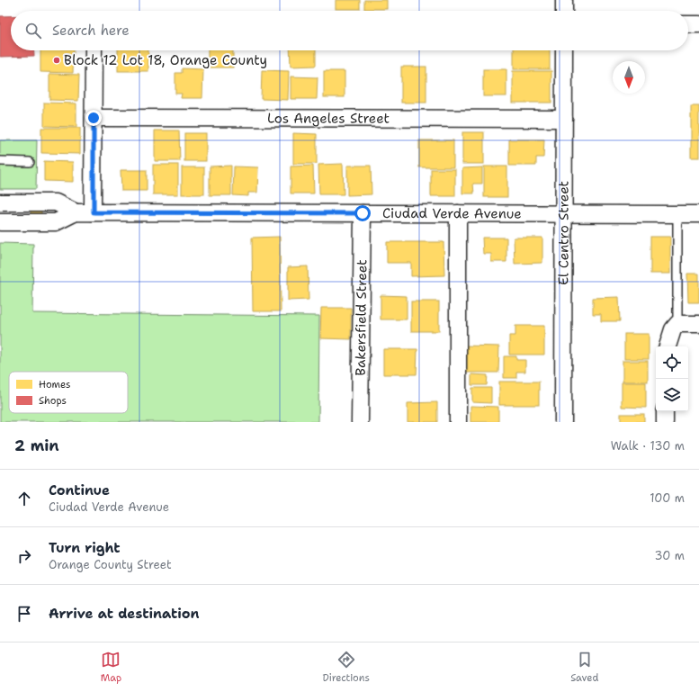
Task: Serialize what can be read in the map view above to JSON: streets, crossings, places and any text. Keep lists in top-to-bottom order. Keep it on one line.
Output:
{"streets":{"street":["Los Angeles Street","Ciudad Verde Avenue","El Centro Street","Bakersfield Street"]},"crossings":[["Los Angeles Street","El Centro Street"],["Ciudad Verde Avenue","El Centro Street"],["Ciudad Verde Avenue","Bakersfield Street"]],"places":["Block 12 Lot 18, Orange County"],"legend":["Homes","Shops"],"north":"bottom","page":{"search":"Search here","heading":["2 min","Walk · 130 m"],"list":[["Continue","Ciudad Verde Avenue","100 m"],["Turn right","Orange County Street","30 m"],"Arrive at destination"],"nav":["Map","Directions","Saved"]}}
